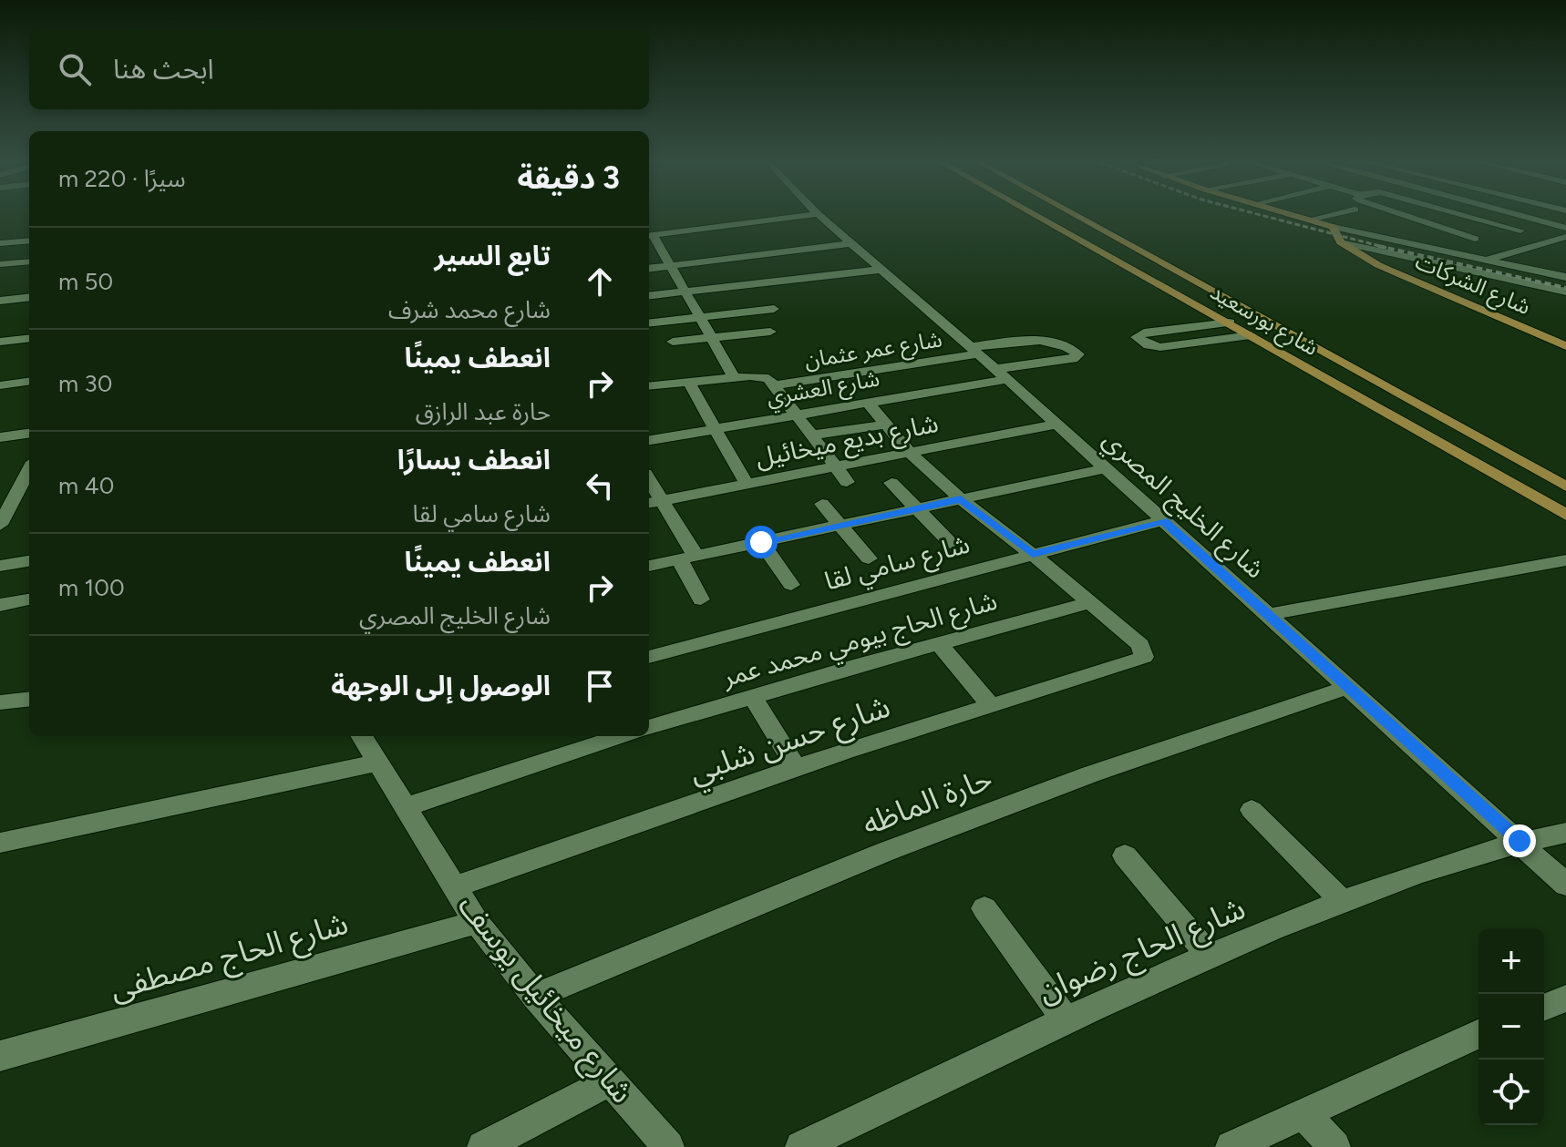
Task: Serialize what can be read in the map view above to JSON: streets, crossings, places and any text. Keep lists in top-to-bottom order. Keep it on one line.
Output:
{"streets":{"main road":["شارع الشركات","شارع بورسعيد"],"street":["شارع عمر عثمان","شارع العشري","شارع بديع ميخائيل","شارع الخليج المصري","شارع سامي لقا","شارع الحاج بيومي محمد عمر","شارع حسن شلبي","حارة الماظه","شارع الحاج رضوان","شارع الحاج مصطفى","شارع ميخائيل يوسف"]},"crossings":[["شارع عمر عثمان","شارع العشري"],["شارع عمر عثمان","شارع الخليج المصري"],["شارع العشري","شارع الخليج المصري"],["شارع بديع ميخائيل","شارع الخليج المصري"],["شارع الخليج المصري","شارع سامي لقا"],["شارع الخليج المصري","حارة الماظه"],["شارع الخليج المصري","شارع الحاج رضوان"],["شارع الحاج بيومي محمد عمر","شارع حسن شلبي"],["شارع حسن شلبي","شارع ميخائيل يوسف"],["حارة الماظه","شارع ميخائيل يوسف"],["شارع الحاج مصطفى","شارع ميخائيل يوسف"]],"page":{"search":"ابحث هنا","heading":["3 دقيقة","سيرًا · 220 m"],"list":[["تابع السير","شارع محمد شرف","50 m"],["انعطف يمينًا","حارة عبد الرازق","30 m"],["انعطف يسارًا","شارع سامي لقا","40 m"],["انعطف يمينًا","شارع الخليج المصري","100 m"],"الوصول إلى الوجهة"],"map_buttons":["+","−"]}}
